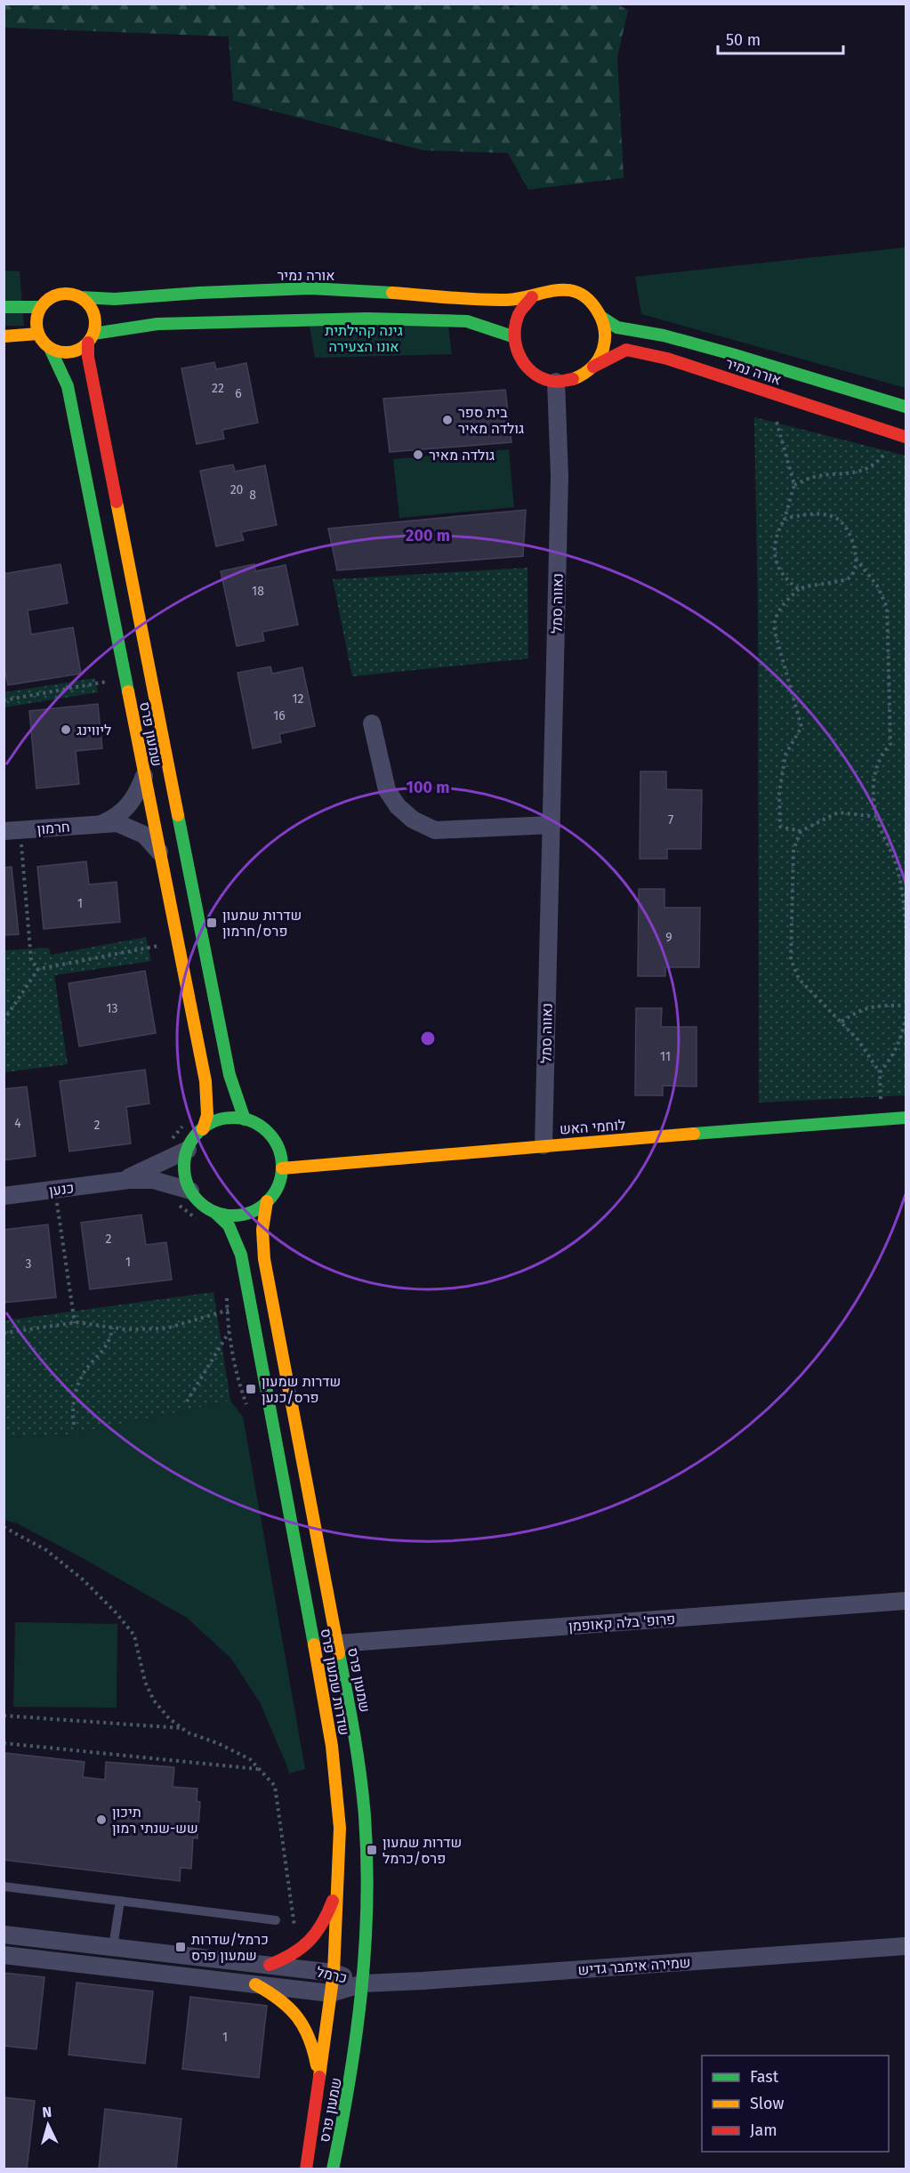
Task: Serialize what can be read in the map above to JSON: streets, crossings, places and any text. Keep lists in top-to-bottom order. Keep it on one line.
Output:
{"streets":{"street":["אורה נמיר","נאווה סמל","שמעון פרס","חרמון","לוחמי האש","כנען","פרופ' בלה קאופמן","שדרות שמעון פרס","שמירה אימבר גדיש","כרמל"]},"crossings":[["אורה נמיר","נאווה סמל"],["אורה נמיר","שמעון פרס"],["נאווה סמל","לוחמי האש"],["שמעון פרס","חרמון"],["שמעון פרס","לוחמי האש"],["שמעון פרס","כנען"],["שמעון פרס","פרופ' בלה קאופמן"],["שמעון פרס","שדרות שמעון פרס"],["שמעון פרס","שמירה אימבר גדיש"],["שמעון פרס","כרמל"],["לוחמי האש","כנען"],["לוחמי האש","שדרות שמעון פרס"],["כנען","שדרות שמעון פרס"],["שדרות שמעון פרס","כרמל"],["שמירה אימבר גדיש","כרמל"]],"parks":["גינה קהילתית אונו הצעירה"],"places":{"other":["בית ספר גולדה מאיר","גולדה מאיר","ליווינג","תיכון שש-שנתי רמון"],"transit":["שדרות שמעון פרס/חרמון","שדרות שמעון פרס/כנען","שדרות שמעון פרס/כרמל","כרמל/שדרות שמעון פרס"]},"house_numbers":["22","6","20","8","18","12","16","7","1","9","13","11","4","2","2","1","3","1"],"legend":["Fast","Slow","Jam"],"scale_bar":"50 m","north":"top","rings":["200 m","100 m"]}
